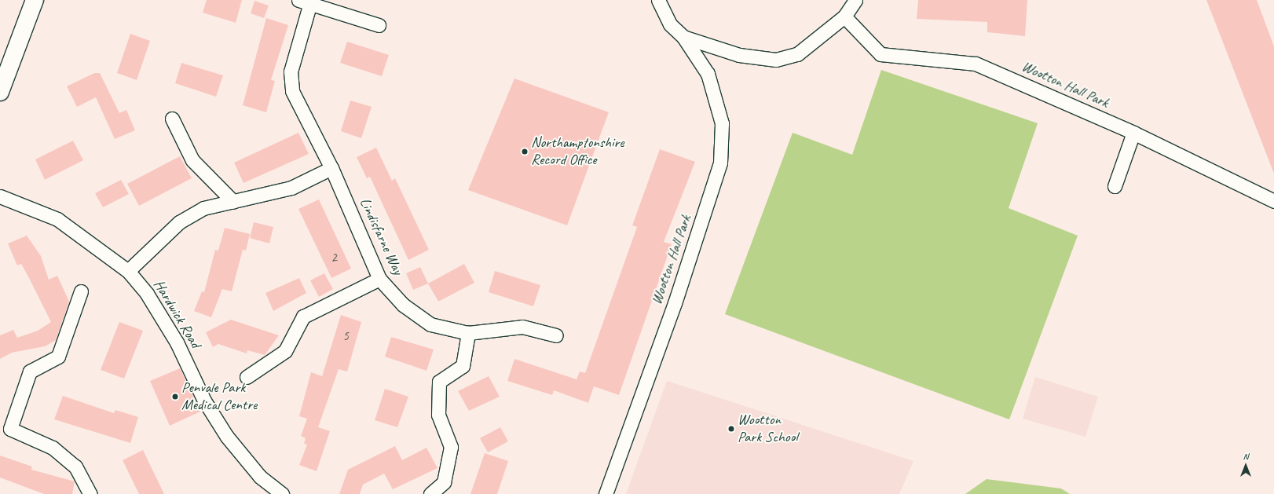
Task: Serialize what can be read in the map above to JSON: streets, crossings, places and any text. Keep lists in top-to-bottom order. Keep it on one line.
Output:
{"streets":{"street":["Wootton Hall Park","Lindisfarne Way","Hardwick Road"]},"places":["Northamptonshire Record Office","Penvale Park Medical Centre","Wootton Park School"],"house_numbers":["2","5"],"north":"top"}
